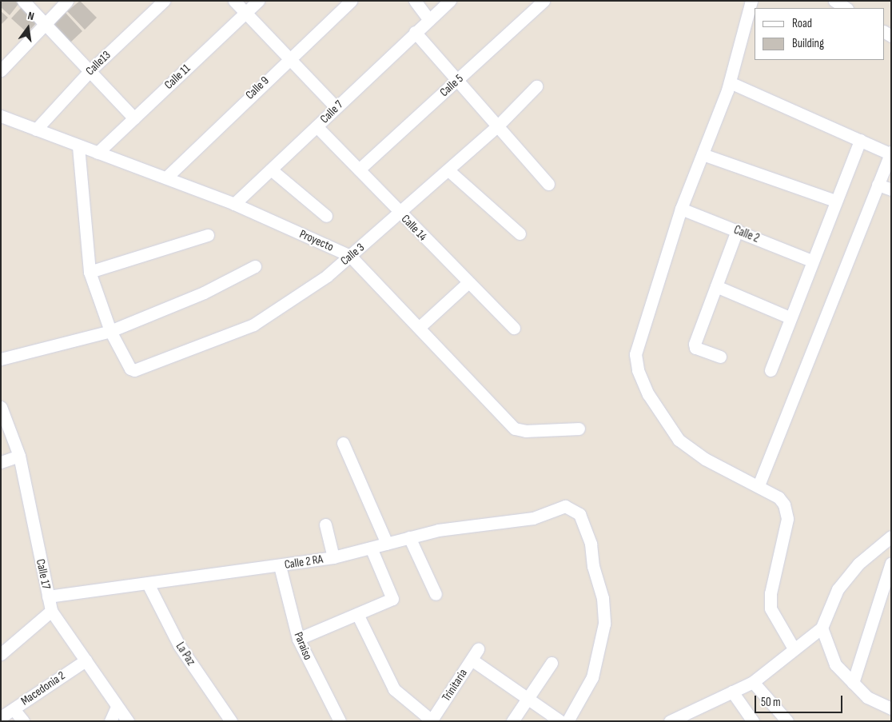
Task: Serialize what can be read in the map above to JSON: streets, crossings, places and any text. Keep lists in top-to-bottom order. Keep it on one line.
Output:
{"streets":{"street":["Calle13","Calle 11","Calle 5","Calle 9","Calle 7","Calle 14","Calle 2","Proyecto","Calle 3","Calle 2 RA","Calle 17","Paraiso","La Paz","Trinitaria","Macedonia 2"]},"crossings":[["Calle13","Proyecto"],["Calle 11","Proyecto"],["Calle 5","Calle 14"],["Calle 9","Proyecto"],["Calle 7","Calle 14"],["Calle 7","Proyecto"],["Calle 14","Calle 3"],["Proyecto","Calle 3"],["Calle 2 RA","Calle 17"],["Calle 2 RA","Paraiso"],["Calle 2 RA","La Paz"],["Calle 17","Macedonia 2"]],"legend":["Road","Building"],"scale_bar":"50 m","north":"top"}
